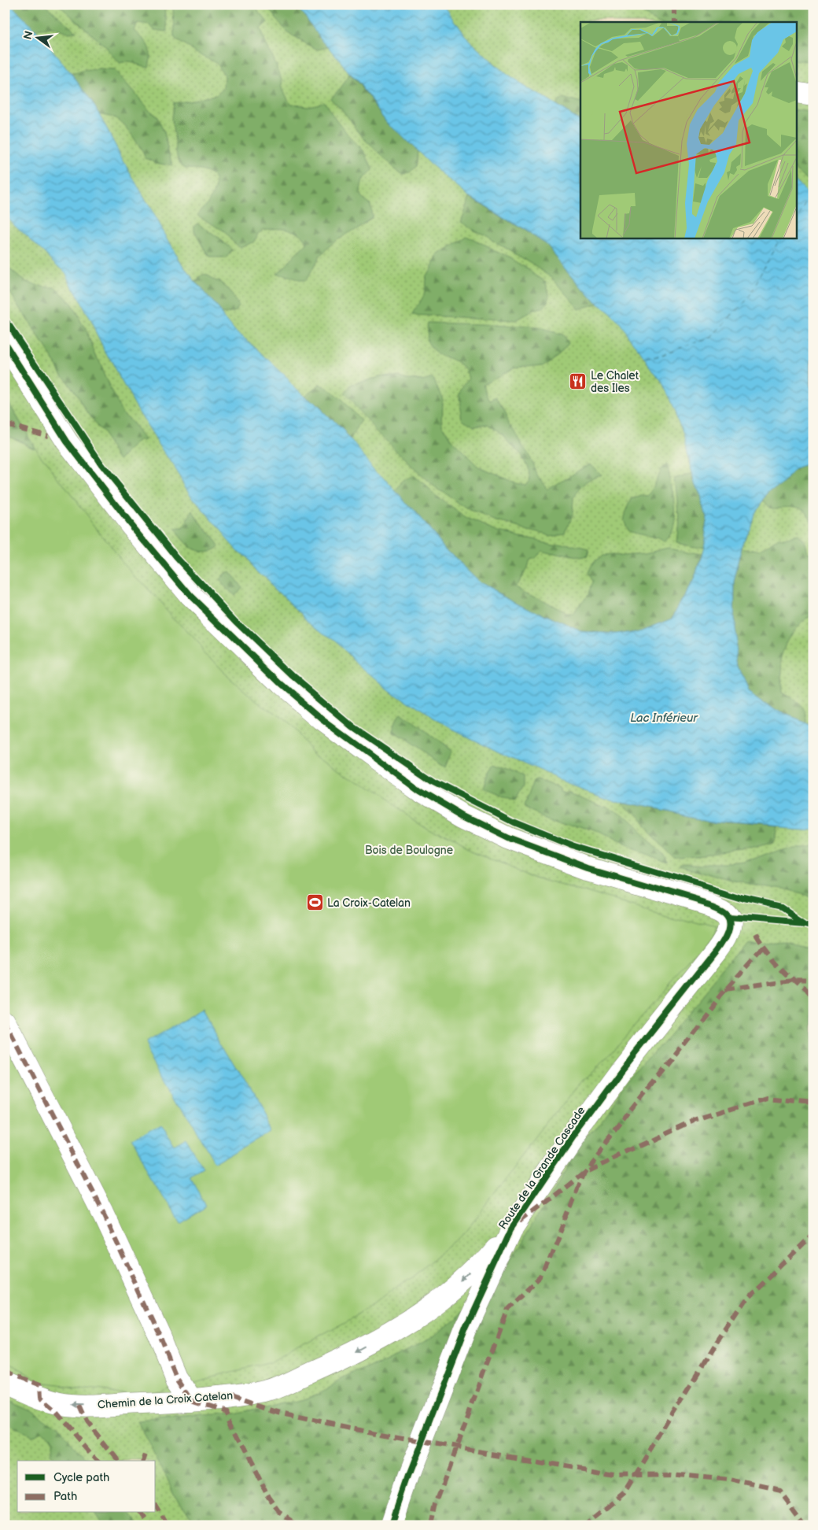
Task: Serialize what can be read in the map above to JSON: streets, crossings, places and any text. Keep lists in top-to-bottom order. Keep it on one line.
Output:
{"streets":{"street":["Route de la Grande Cascade","Chemin de la Croix Catelan"]},"crossings":[["Route de la Grande Cascade","Chemin de la Croix Catelan"]],"one_way":["Chemin de la Croix Catelan"],"water":["Lac Inférieur"],"parks":["Bois de Boulogne"],"places":{"restaurant":["Le Chalet des Iles"],"sports":["La Croix-Catelan"]},"legend":["Cycle path","Path"],"north":"left"}
